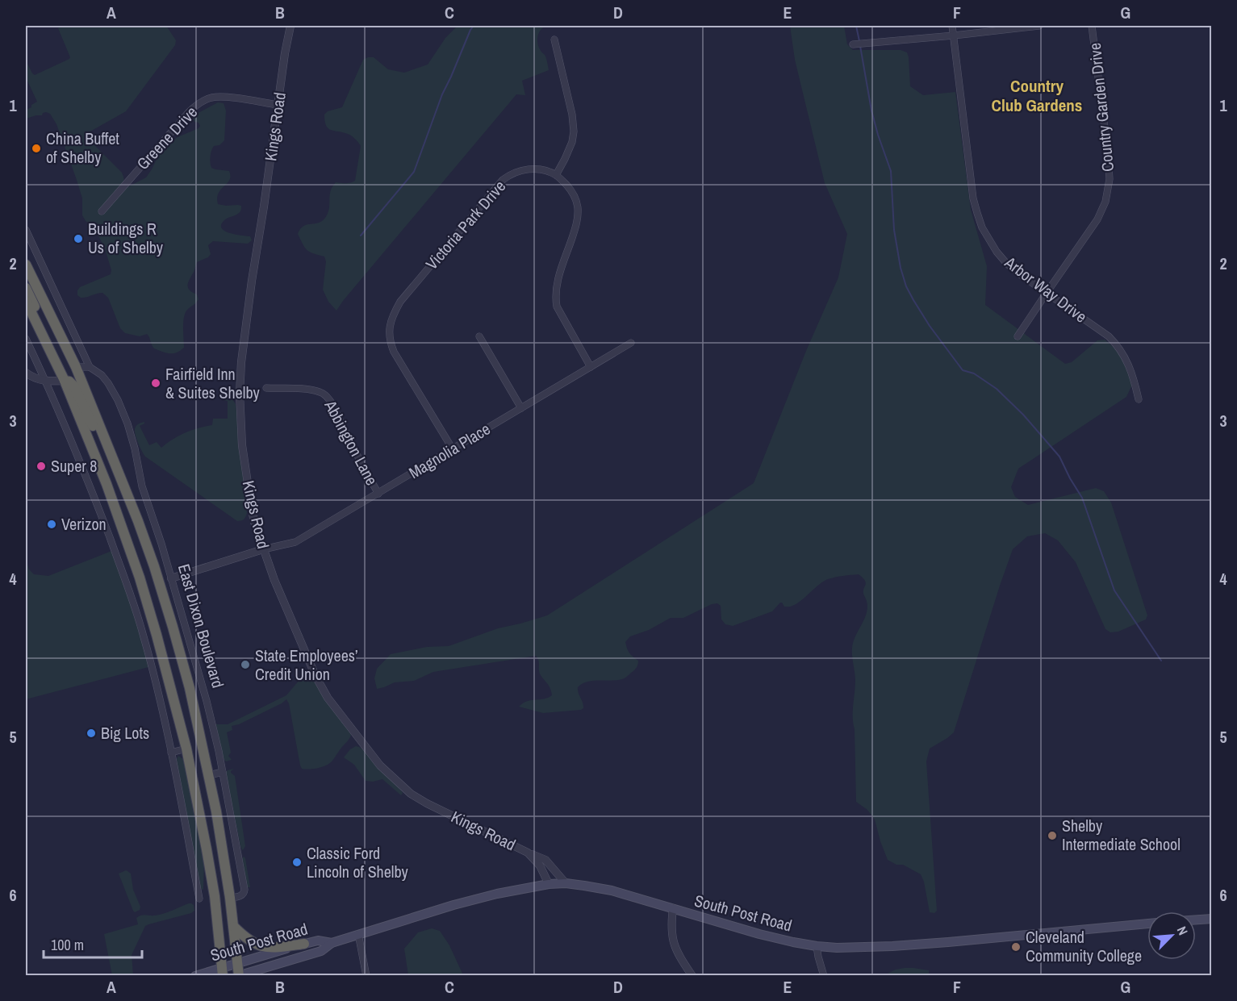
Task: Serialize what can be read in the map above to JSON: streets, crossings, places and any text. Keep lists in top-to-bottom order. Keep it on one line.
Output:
{"streets":{"highway":["East Dixon Boulevard"],"main road":["South Post Road"],"street":["Country Garden Drive","Kings Road","Greene Drive","Victoria Park Drive","Arbor Way Drive","Abbington Lane","Magnolia Place"]},"crossings":[["Country Garden Drive","Arbor Way Drive"],["Kings Road","Greene Drive"],["Kings Road","Magnolia Place"],["Kings Road","South Post Road"],["Victoria Park Drive","Magnolia Place"],["Abbington Lane","Magnolia Place"],["East Dixon Boulevard","South Post Road"]],"districts":["Country Club Gardens"],"places":["China Buffet of Shelby","Buildings R Us of Shelby","Fairfield Inn & Suites Shelby","Super 8","Verizon","State Employees’ Credit Union","Big Lots","Shelby Intermediate School","Classic Ford Lincoln of Shelby","Cleveland Community College"],"scale_bar":"100 m","north":"top right","grid":{"columns":["A","B","C","D","E","F","G"],"rows":["1","2","3","4","5","6"]}}
